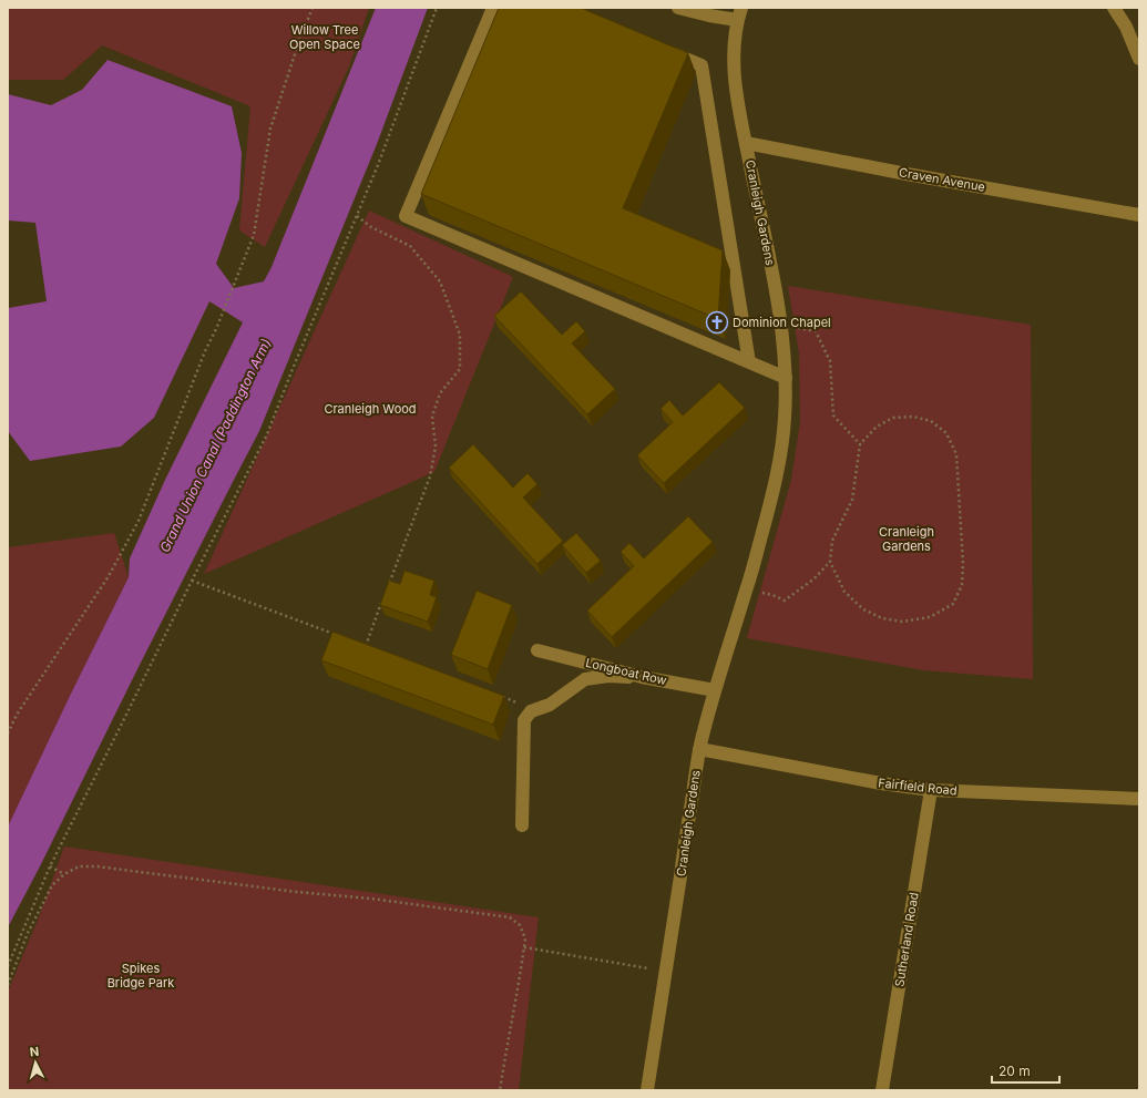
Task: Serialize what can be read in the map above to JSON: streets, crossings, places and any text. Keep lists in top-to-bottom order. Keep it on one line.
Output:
{"streets":{"street":["Craven Avenue","Cranleigh Gardens","Longboat Row","Fairfield Road","Sutherland Road"]},"crossings":[["Craven Avenue","Cranleigh Gardens"],["Cranleigh Gardens","Longboat Row"],["Cranleigh Gardens","Fairfield Road"],["Fairfield Road","Sutherland Road"]],"water":["Grand Union Canal (Paddington Arm)"],"parks":["Willow Tree Open Space","Cranleigh Wood","Cranleigh Gardens","Spikes Bridge Park"],"places":{"church":["Dominion Chapel"]},"scale_bar":"20 m","north":"top"}
